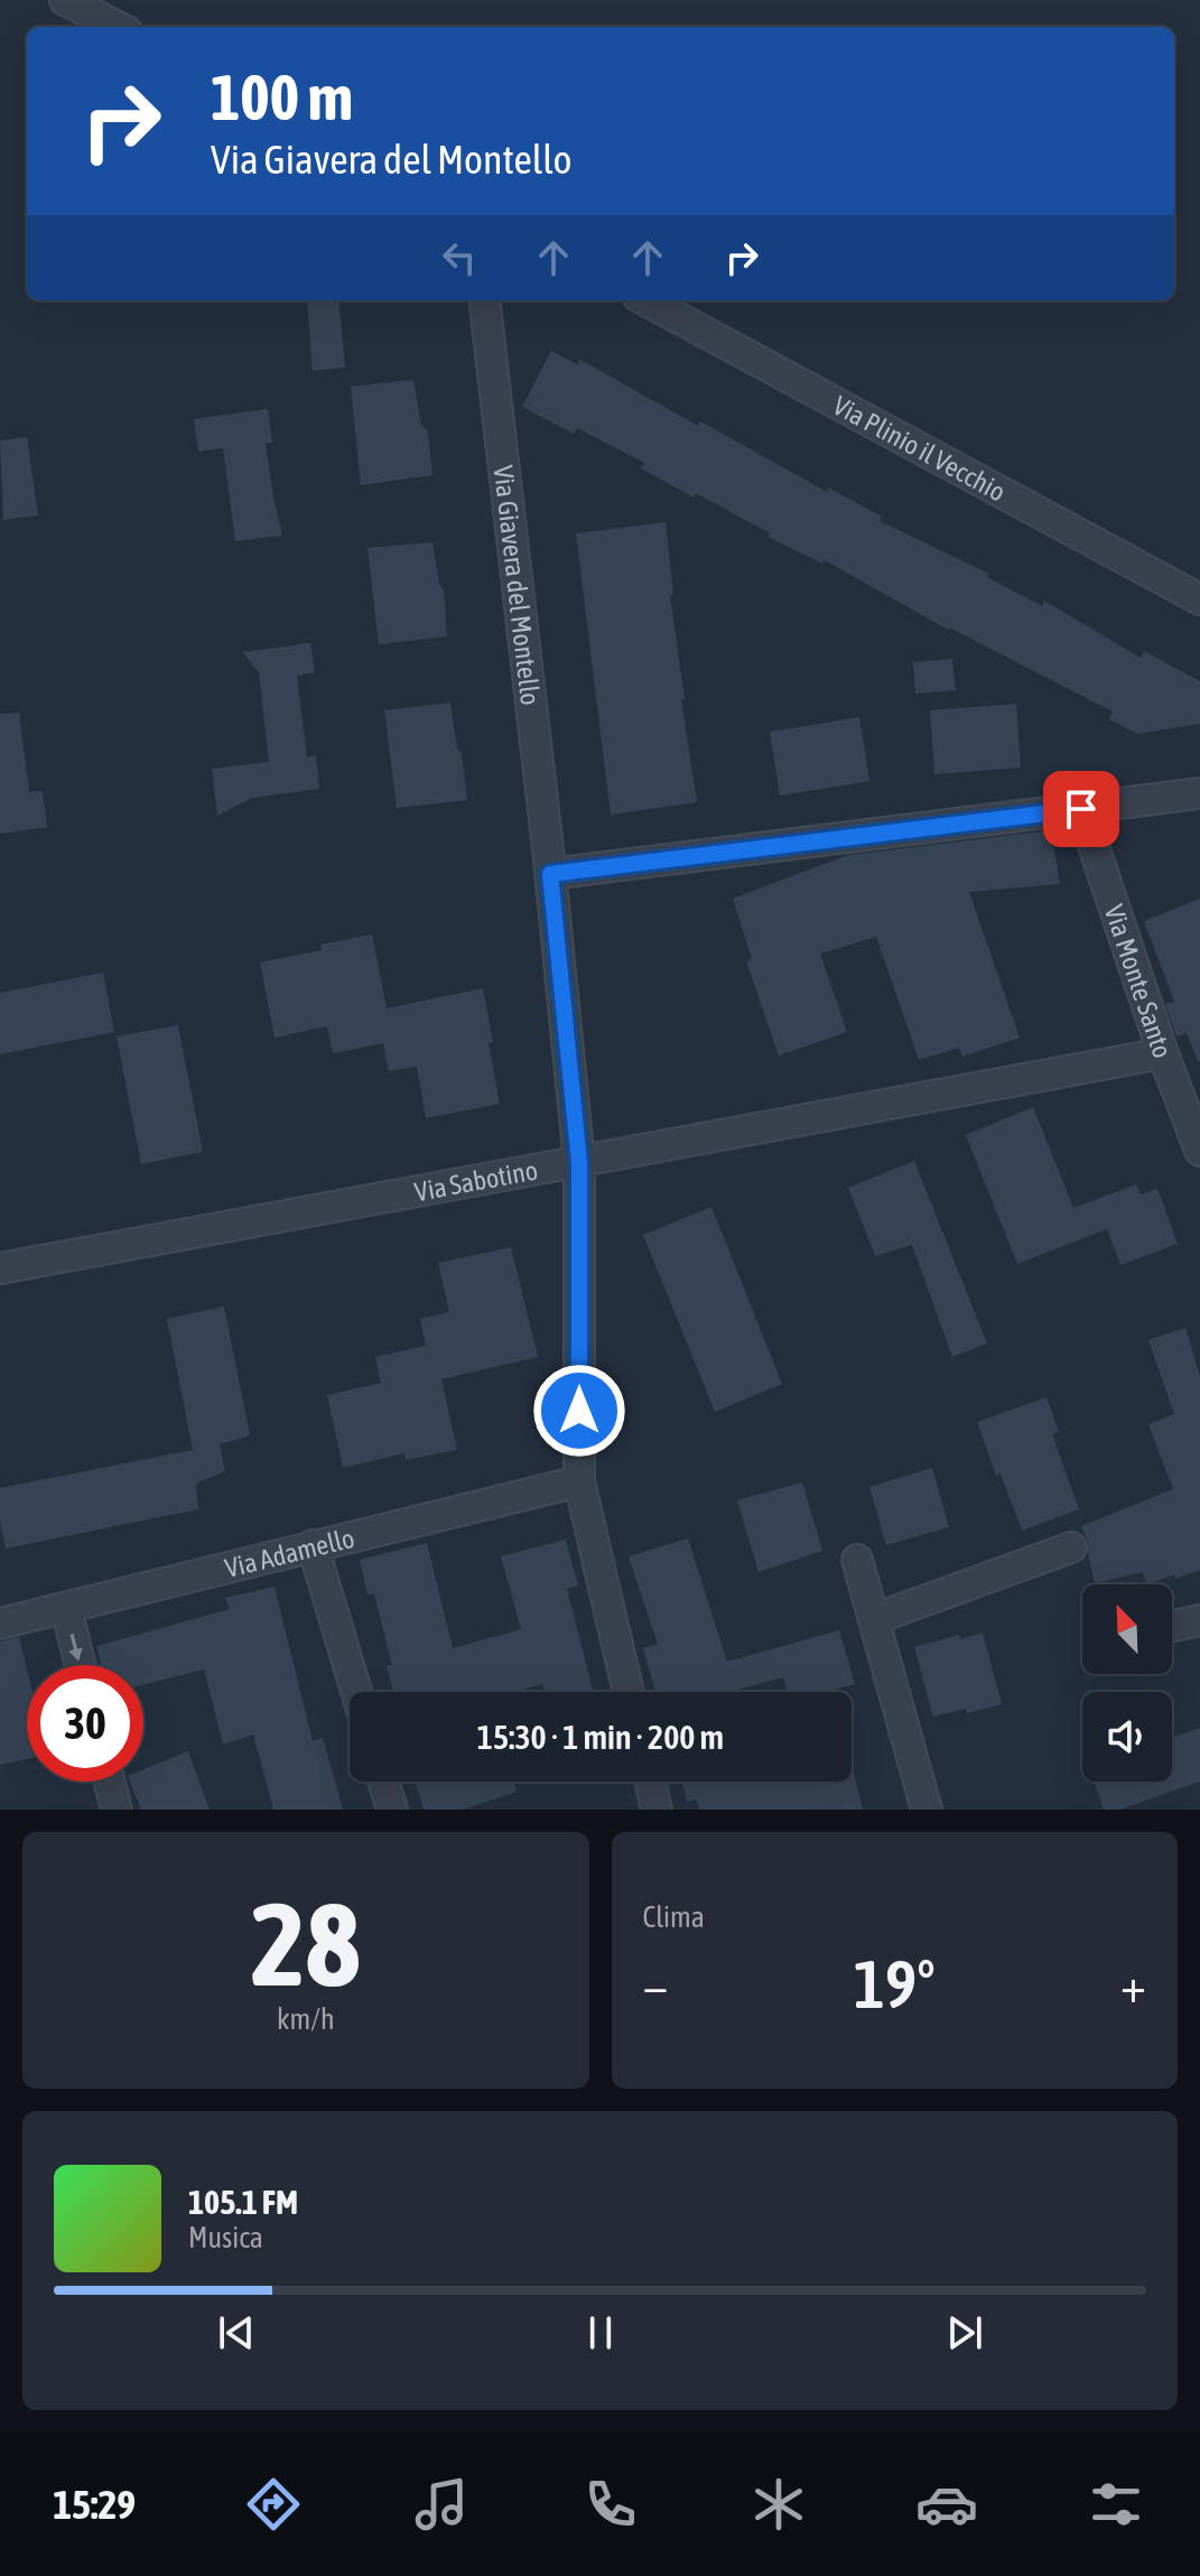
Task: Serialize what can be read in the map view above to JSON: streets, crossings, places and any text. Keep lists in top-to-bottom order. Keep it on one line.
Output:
{"streets":{"street":["Via Plinio il Vecchio","Via Giavera del Montello","Via Monte Santo","Via Sabotino","Via Adamello"]},"crossings":[["Via Giavera del Montello","Via Sabotino"],["Via Giavera del Montello","Via Adamello"],["Via Monte Santo","Via Sabotino"]],"north":"top left","page":{"turn":["100 m","Via Giavera del Montello"],"limit":"30","trip":"15:30 · 1 min · 200 m","tile":[["28","km/h"],"Clima"],"heat":["−","19°","+"],"song":["105.1 FM","Musica"],"tabs":"15:29"}}
